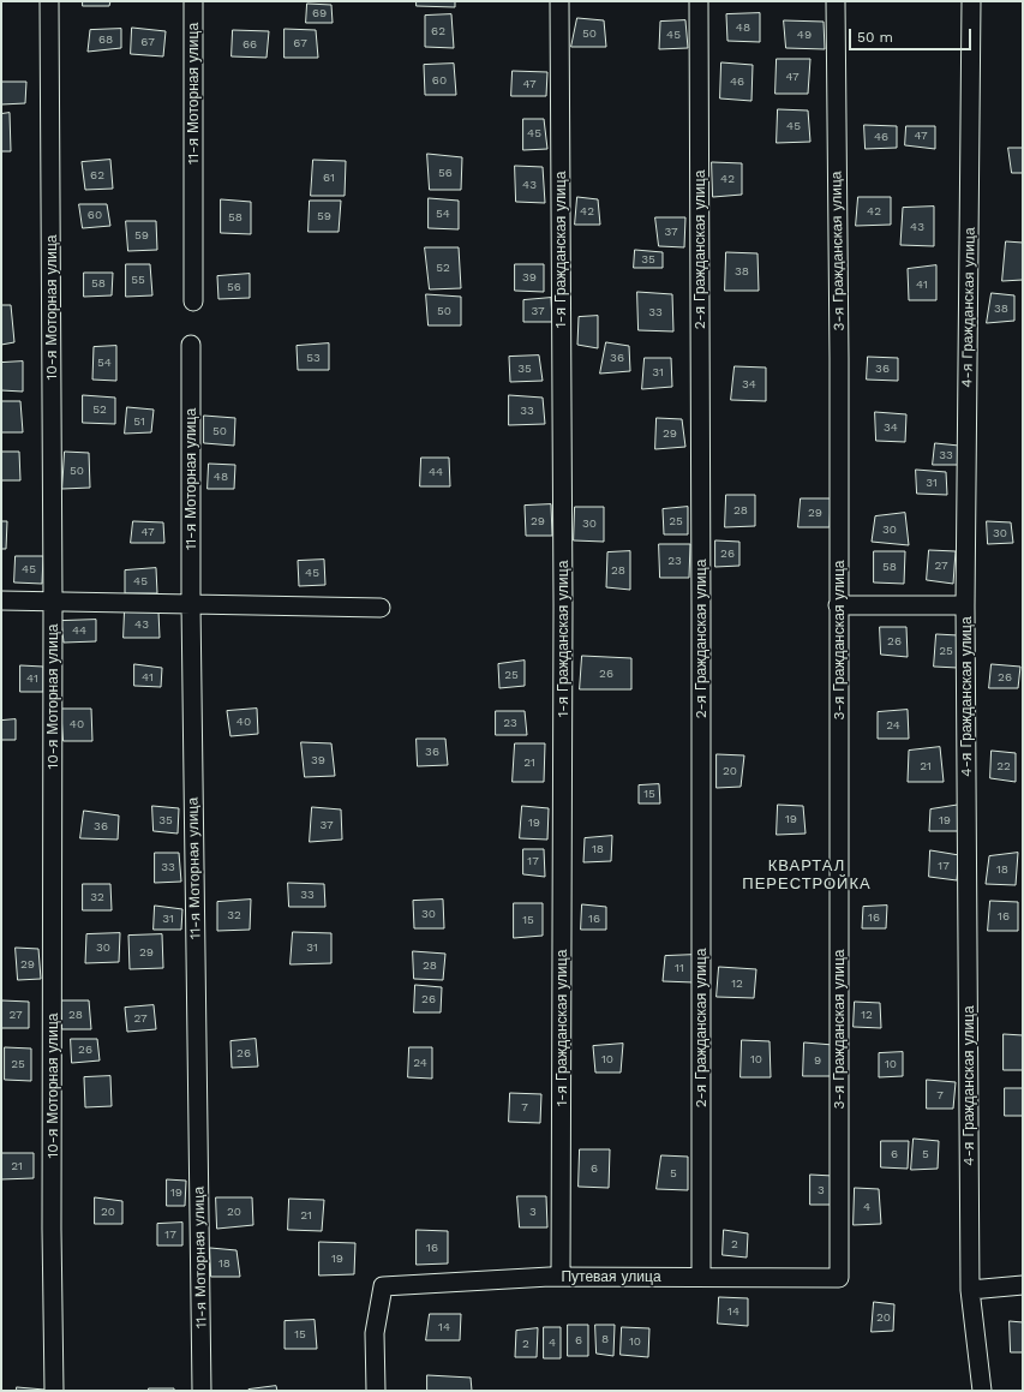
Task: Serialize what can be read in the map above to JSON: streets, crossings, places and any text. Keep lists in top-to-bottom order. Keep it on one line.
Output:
{"streets":{"street":["11-я Моторная улица","1-я Гражданская улица","2-я Гражданская улица","3-я Гражданская улица","10-я Моторная улица","4-я Гражданская улица","Путевая улица"]},"crossings":[["1-я Гражданская улица","Путевая улица"],["2-я Гражданская улица","Путевая улица"],["3-я Гражданская улица","Путевая улица"]],"districts":["КВАРТАЛ ПЕРЕСТРОЙКА"],"house_numbers":["69","48","62","50","45","49","68","67","67","66","47","60","46","47","45","45","47","46","56","62","61","42","43","42","42","54","60","59","58","43","37","59","35","52","38","39","55","58","41","56","38","50","37","33","53","36","54","35","36","31","34","52","33","51","34","50","29","33","50","44","48","31","28","29","29","25","30","30","47","30","26","23","27","58","45","28","45","45","43","44","26","25","26","25","41","26","41","40","23","40","24","36","39","21","21","22","20","15","19","35","19","19","37","36","18","17","17","33","18","33","32","30","32","16","16","31","16","15","30","31","29","29","28","11","12","26","27","28","12","27","26","26","10","10","9","24","25","10","7","7","6","5","21","6","5","3","19","4","20","20","3","21","17","2","16","19","18","14","20","14","15","8","6","10","4","2"],"scale_bar":"50 m"}
